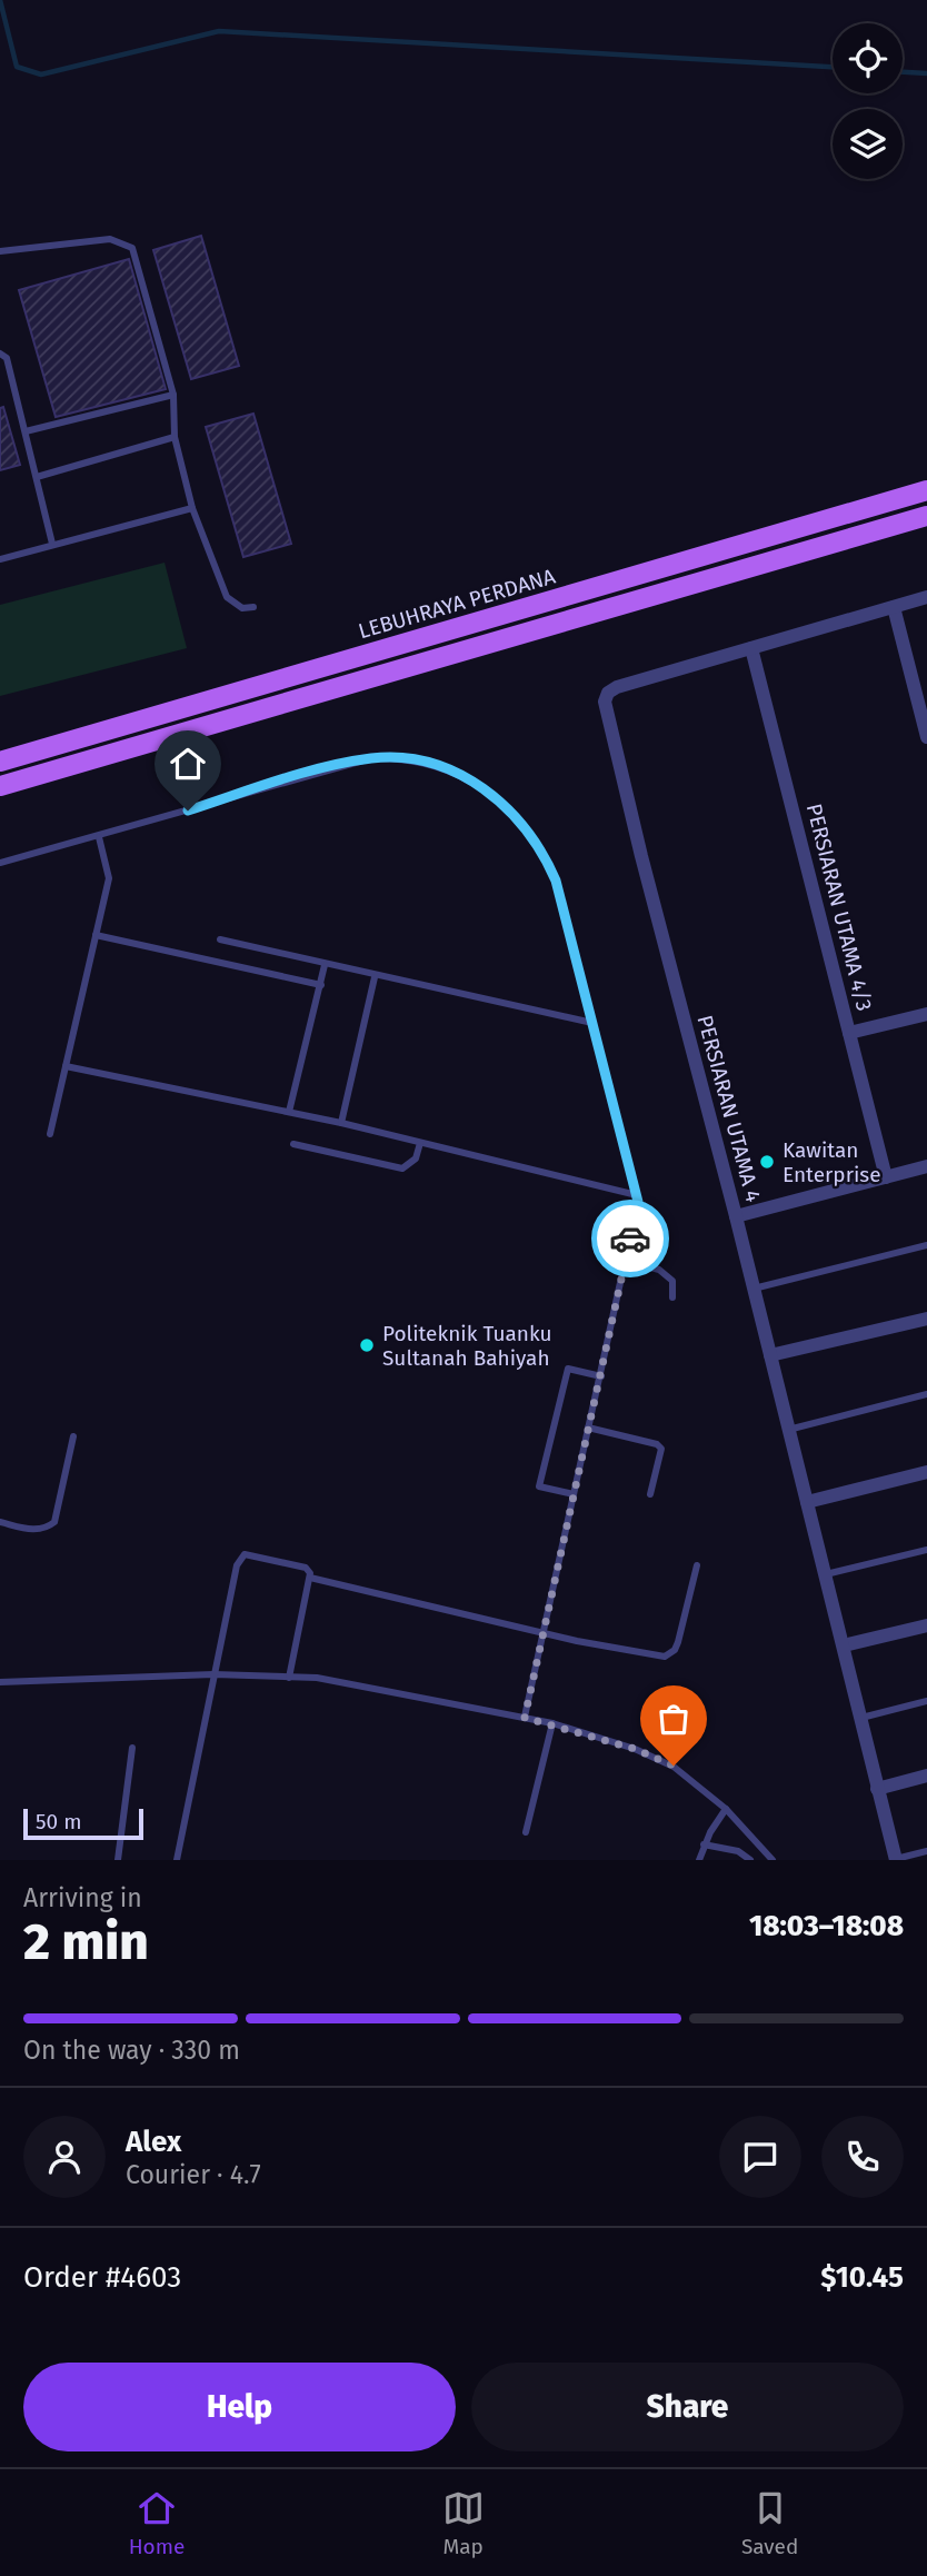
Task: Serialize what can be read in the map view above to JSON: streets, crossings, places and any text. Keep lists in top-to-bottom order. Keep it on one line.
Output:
{"streets":{"main road":["LEBUHRAYA PERDANA"],"street":["PERSIARAN UTAMA 4/3","PERSIARAN UTAMA 4"]},"crossings":[["PERSIARAN UTAMA 4/3","PERSIARAN UTAMA 4"]],"places":["Kawitan Enterprise","Politeknik Tuanku Sultanah Bahiyah"],"scale_bar":"50 m","page":{"scale":"50 m","heading":["2 min","Arriving in","18:03–18:08"],"panel":["Alex","Courier · 4.7","Order #4603","$10.45"],"bar":"On the way · 330 m","buttons":["Help","Share"],"tabs":["Home","Map","Saved"]}}
